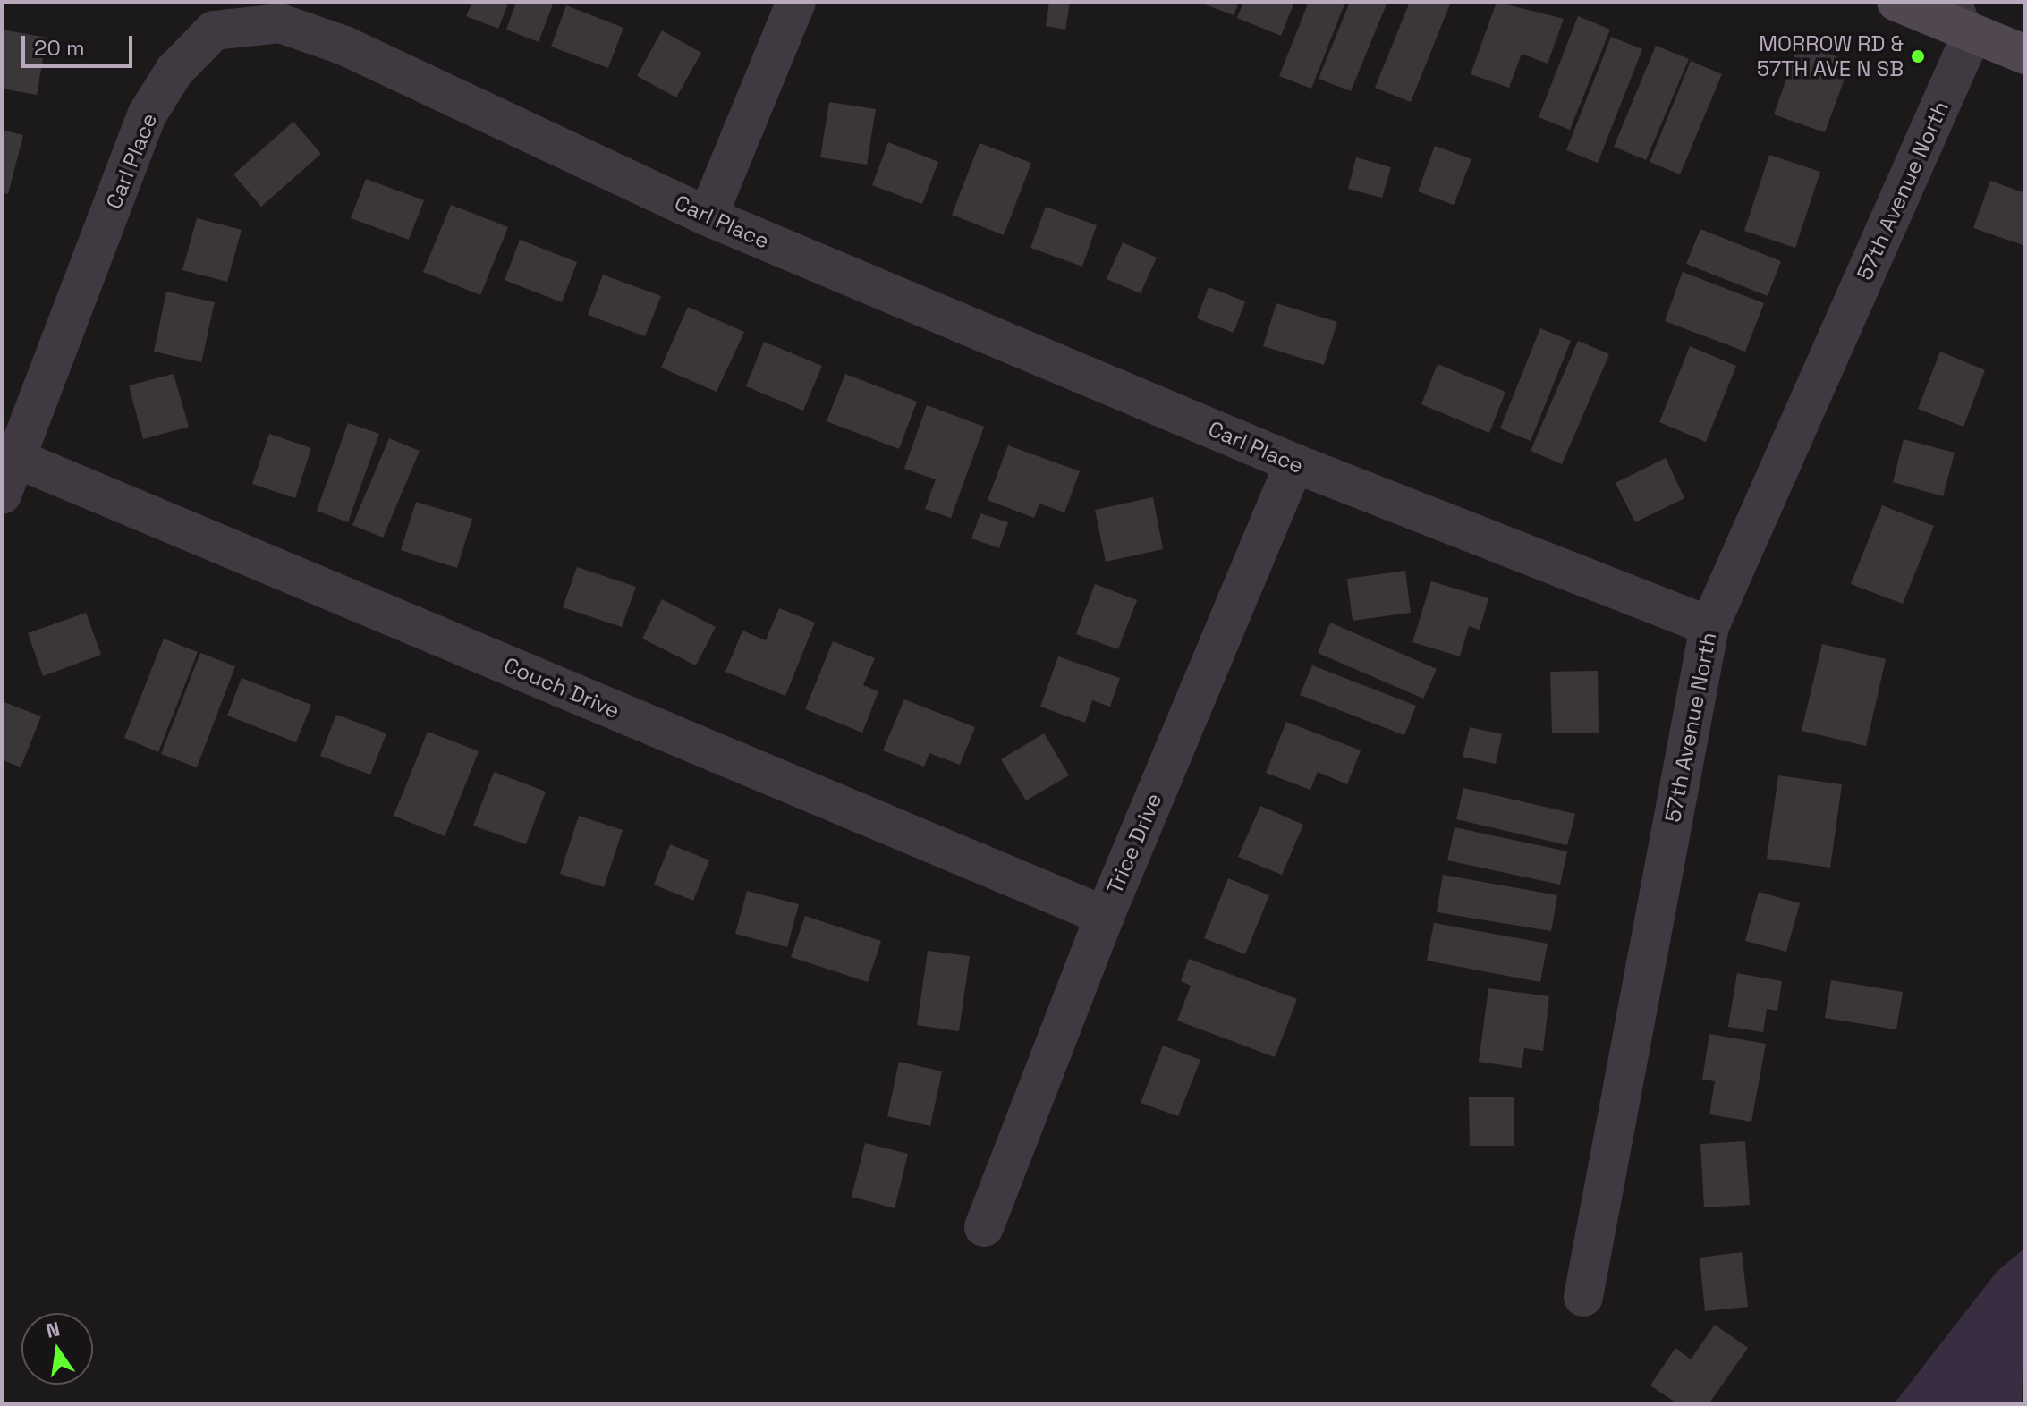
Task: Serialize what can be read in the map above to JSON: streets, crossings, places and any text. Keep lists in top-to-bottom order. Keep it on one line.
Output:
{"streets":{"street":["Carl Place","57th Avenue North","Couch Drive","Trice Drive"]},"crossings":[["Carl Place","57th Avenue North"],["Carl Place","Couch Drive"],["Carl Place","Trice Drive"],["Couch Drive","Trice Drive"]],"places":["MORROW RD & 57TH AVE N SB"],"scale_bar":"20 m","north":"top"}
